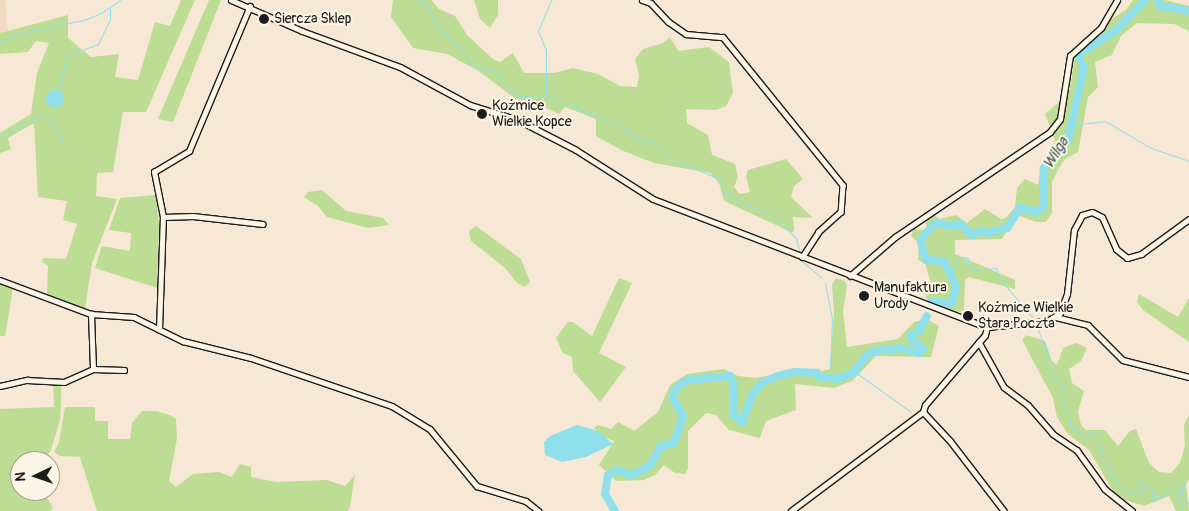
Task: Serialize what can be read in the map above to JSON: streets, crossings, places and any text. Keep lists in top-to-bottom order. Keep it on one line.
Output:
{"water":["Wilga"],"places":["Siercza Sklep","Koźmice Wielkie Kopce","Manufaktura Urody","Koźmice Wielkie Stara Poczta"],"north":"left"}
